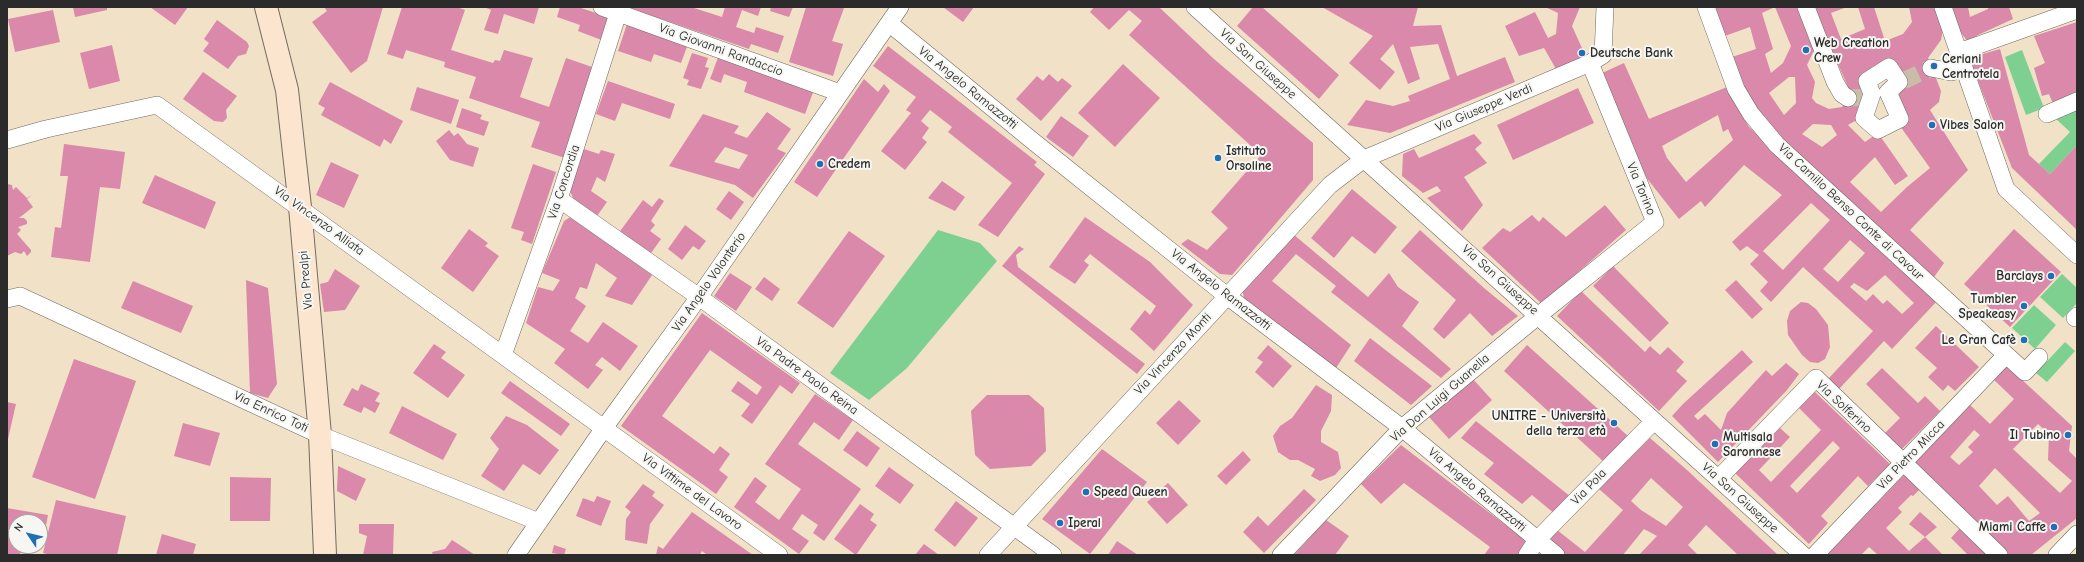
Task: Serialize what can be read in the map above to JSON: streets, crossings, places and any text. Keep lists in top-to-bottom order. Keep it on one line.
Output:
{"streets":{"street":["Via Giovanni Randaccio","Via San Giuseppe","Via Angelo Ramazzotti","Via Giuseppe Verdi","Via Concordia","Via Torino","Via Camillo Benso Conte di Cavour","Via Vincenzo Alliata","Via Prealpi","Via Angelo Volonterio","Via Vincenzo Monti","Via Padre Paolo Reina","Via Don Luigi Guanella","Via Solferino","Via Enrico Toti","Via Pietro Micca","Via Pola","Via Vittime del Lavoro"]},"crossings":[["Via Giovanni Randaccio","Via Concordia"],["Via Giovanni Randaccio","Via Angelo Volonterio"],["Via San Giuseppe","Via Giuseppe Verdi"],["Via San Giuseppe","Via Torino"],["Via San Giuseppe","Via Vincenzo Monti"],["Via San Giuseppe","Via Don Luigi Guanella"],["Via San Giuseppe","Via Solferino"],["Via San Giuseppe","Via Pola"],["Via Angelo Ramazzotti","Via Angelo Volonterio"],["Via Angelo Ramazzotti","Via Vincenzo Monti"],["Via Angelo Ramazzotti","Via Don Luigi Guanella"],["Via Angelo Ramazzotti","Via Pola"],["Via Giuseppe Verdi","Via Torino"],["Via Giuseppe Verdi","Via Vincenzo Monti"],["Via Concordia","Via Vincenzo Alliata"],["Via Concordia","Via Padre Paolo Reina"],["Via Torino","Via Don Luigi Guanella"],["Via Camillo Benso Conte di Cavour","Via Pietro Micca"],["Via Vincenzo Alliata","Via Prealpi"],["Via Vincenzo Alliata","Via Angelo Volonterio"],["Via Vincenzo Alliata","Via Vittime del Lavoro"],["Via Prealpi","Via Enrico Toti"],["Via Angelo Volonterio","Via Padre Paolo Reina"],["Via Angelo Volonterio","Via Enrico Toti"],["Via Angelo Volonterio","Via Vittime del Lavoro"],["Via Vincenzo Monti","Via Padre Paolo Reina"],["Via Solferino","Via Pietro Micca"]],"places":["Web Creation Crew","Deutsche Bank","Ceriani Centrotela","Vibes Salon","Istituto Orsoline","Credem","Barclays","Tumbler Speakeasy","Le Gran Cafè","UNITRE - Università della terza età","Il Tubino","Multisala Saronnese","Speed Queen","Iperal","Miami Caffe"],"north":"top left"}
